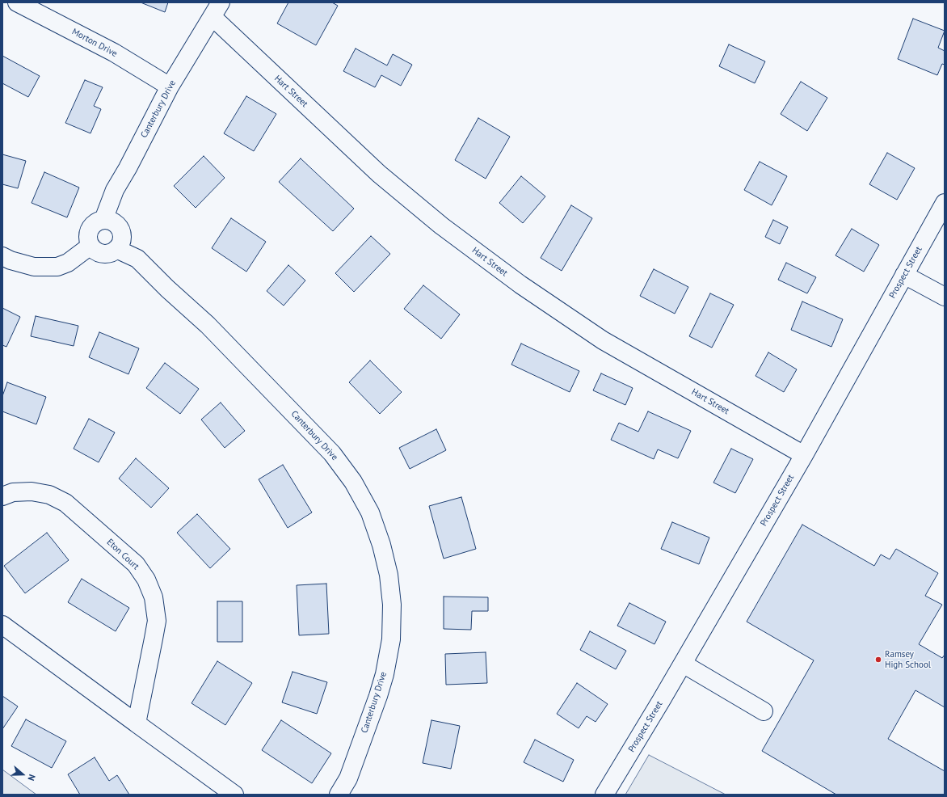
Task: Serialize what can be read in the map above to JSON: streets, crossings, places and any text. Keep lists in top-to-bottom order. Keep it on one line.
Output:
{"streets":{"street":["Morton Drive","Hart Street","Canterbury Drive","Prospect Street","Eton Court"]},"crossings":[["Morton Drive","Canterbury Drive"],["Hart Street","Canterbury Drive"],["Hart Street","Prospect Street"]],"places":["Ramsey High School"],"north":"right"}
